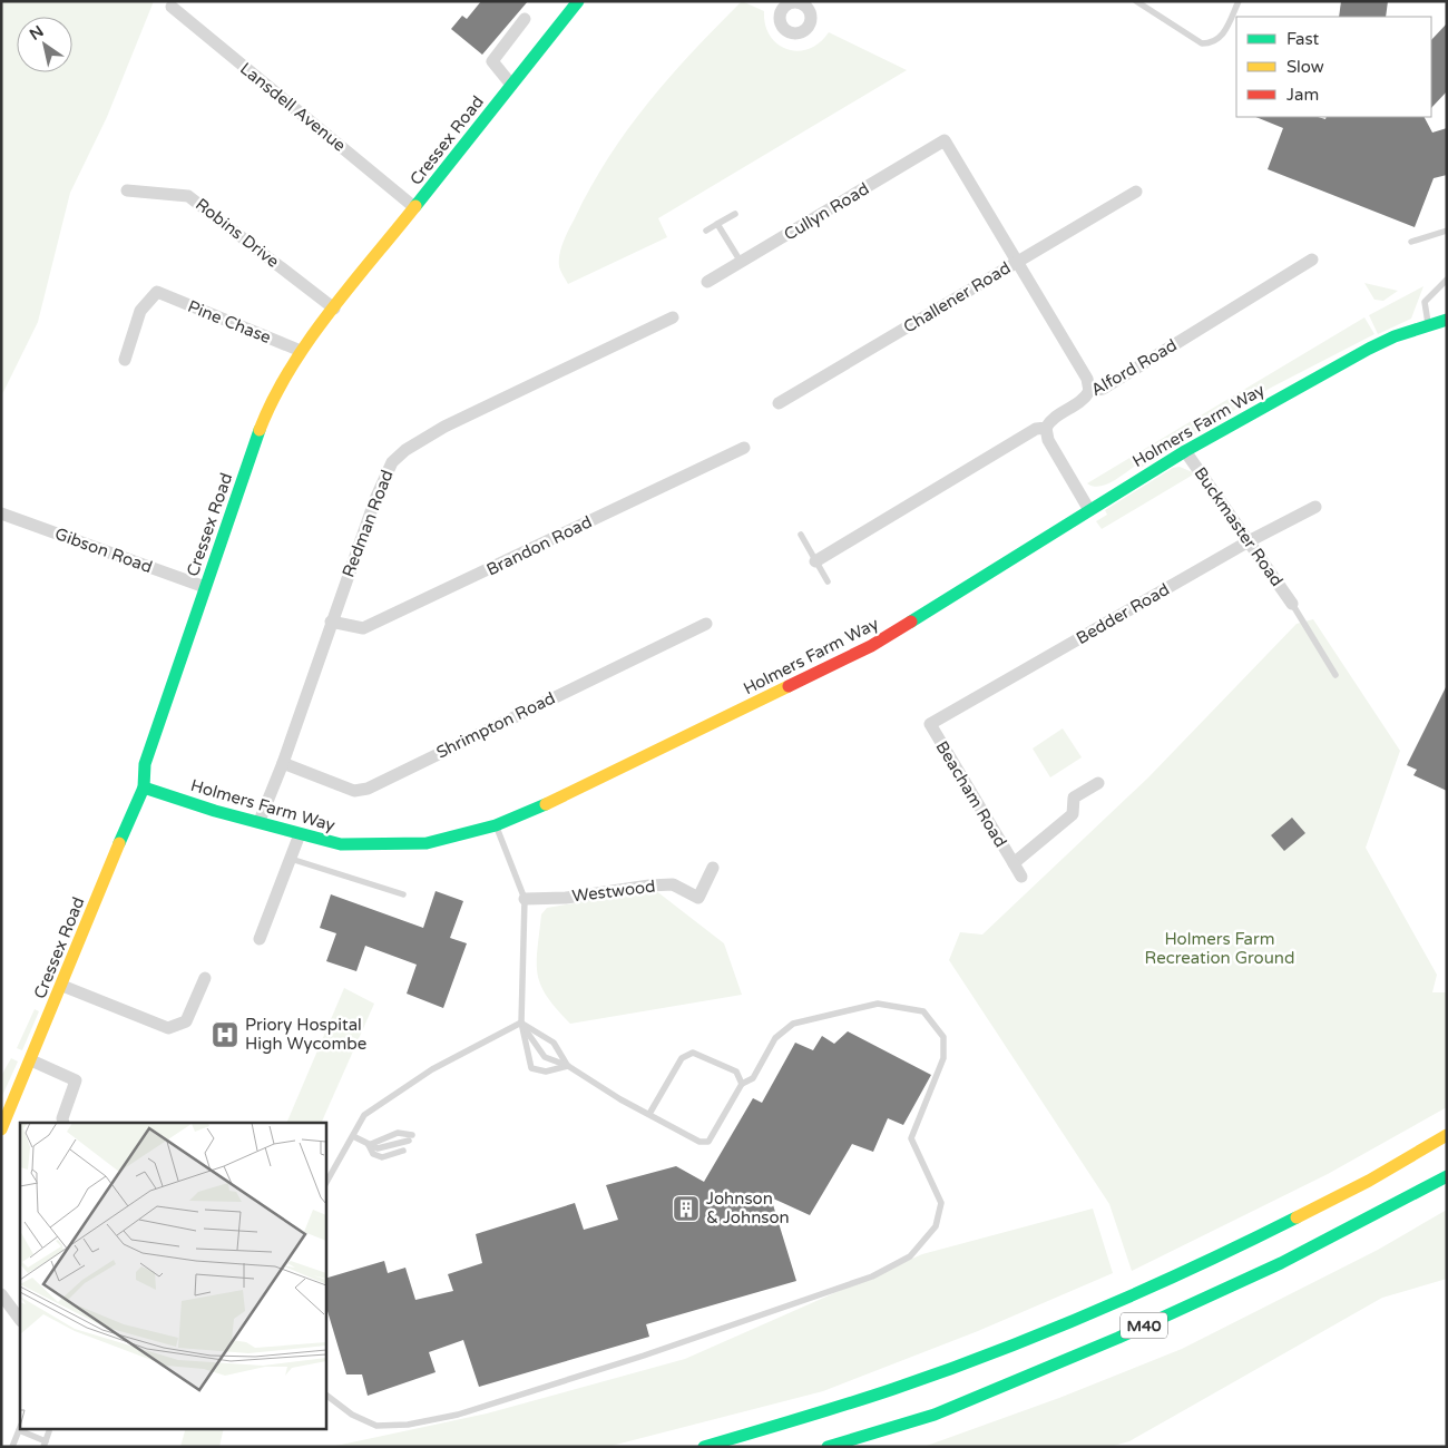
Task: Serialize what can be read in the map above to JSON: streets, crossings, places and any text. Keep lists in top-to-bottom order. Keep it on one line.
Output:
{"streets":{"main road":["Cressex Road","Holmers Farm Way","M40"],"street":["Lansdell Avenue","Cullyn Road","Robins Drive","Challener Road","Pine Chase","Alford Road","Redman Road","Buckmaster Road","Brandon Road","Gibson Road","Bedder Road","Shrimpton Road","Beacham Road","Westwood"]},"crossings":[["Lansdell Avenue","Cressex Road"],["Cressex Road","Robins Drive"],["Cressex Road","Pine Chase"],["Cressex Road","Holmers Farm Way"],["Cressex Road","Gibson Road"],["Cullyn Road","Challener Road"],["Holmers Farm Way","Redman Road"],["Holmers Farm Way","Buckmaster Road"],["Redman Road","Brandon Road"],["Redman Road","Shrimpton Road"],["Buckmaster Road","Bedder Road"],["Bedder Road","Beacham Road"]],"parks":["Holmers Farm Recreation Ground"],"places":{"hospital":["Priory Hospital High Wycombe"],"building":["Johnson & Johnson"]},"legend":["Fast","Slow","Jam"],"north":"top left"}
